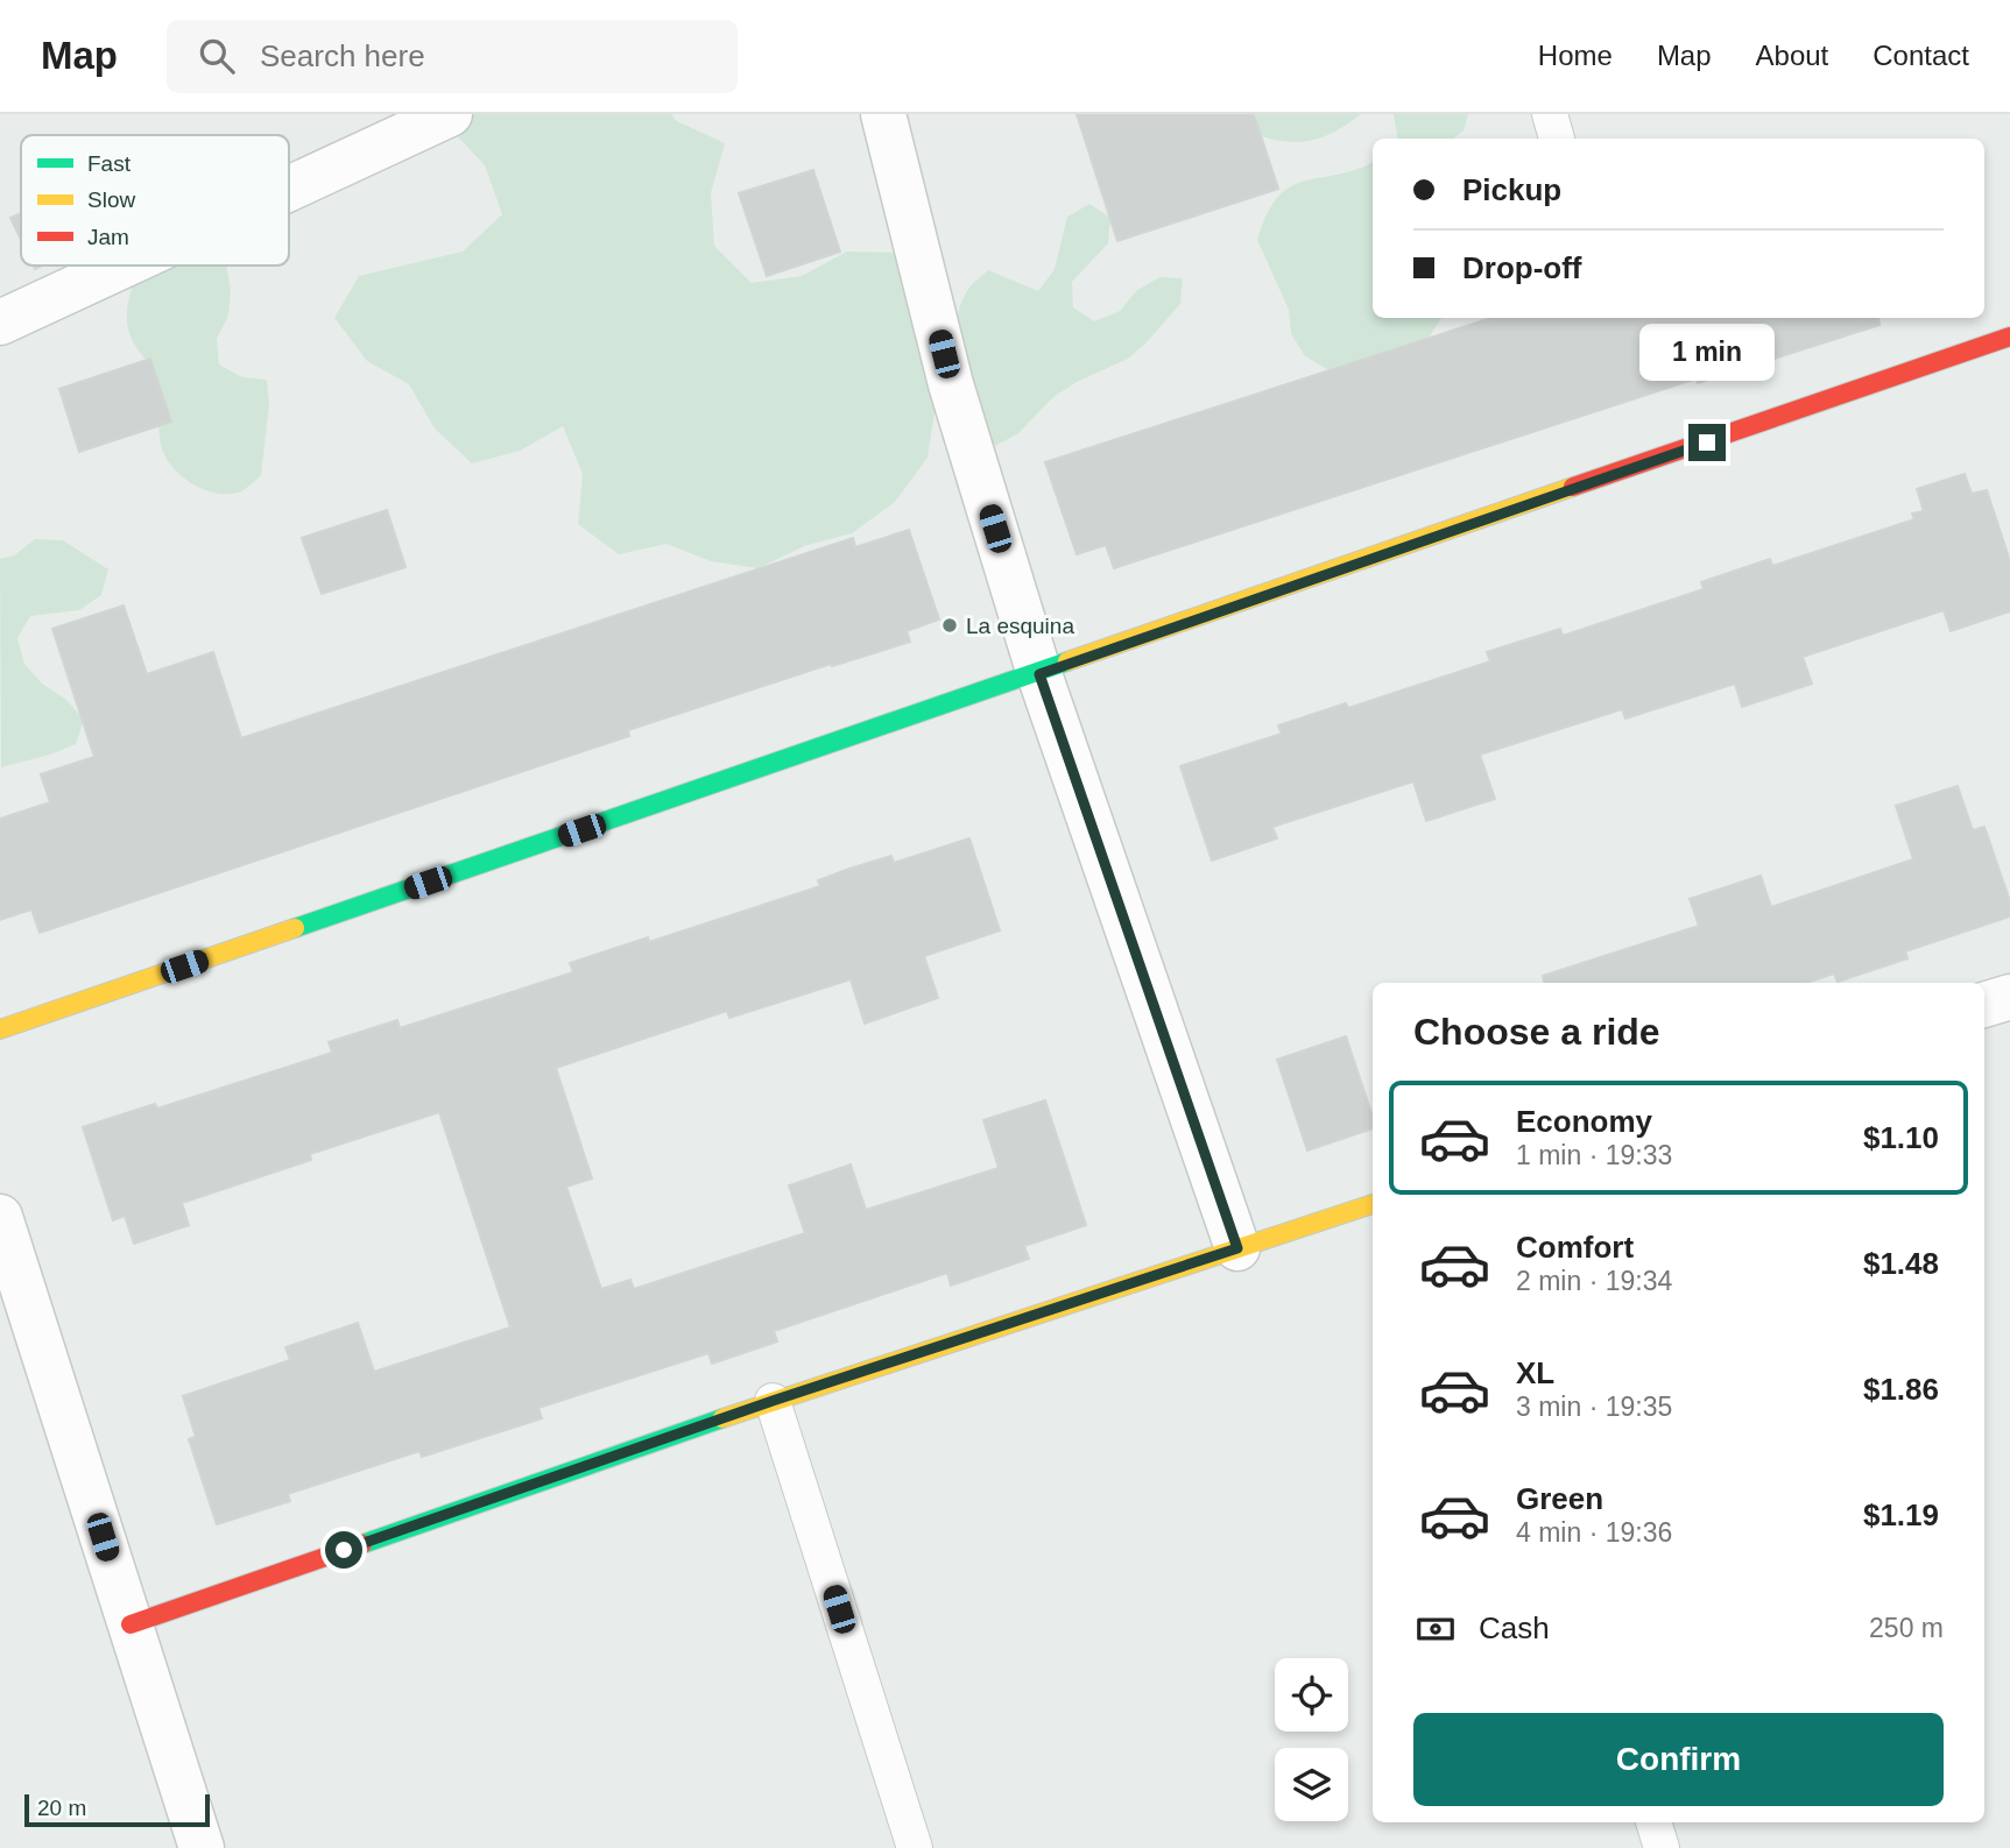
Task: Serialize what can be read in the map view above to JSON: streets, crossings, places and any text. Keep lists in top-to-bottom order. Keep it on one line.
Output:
{"places":["La esquina"],"legend":["Fast","Slow","Jam"],"scale_bar":"20 m","page":{"header":"Map","search":"Search here","nav":["Home","Map","About","Contact"],"banner":["Pickup","Drop-off"],"bubble":"1 min","heading":"Choose a ride","list":[{"name":"Economy","note":"1 min · 19:33","value":"$1.10"},{"name":"Comfort","note":"2 min · 19:34","value":"$1.48"},{"name":"XL","note":"3 min · 19:35","value":"$1.86"},{"name":"Green","note":"4 min · 19:36","value":"$1.19"}],"pay":["Cash","250 m"],"buttons":"Confirm","scale":"20 m"}}
